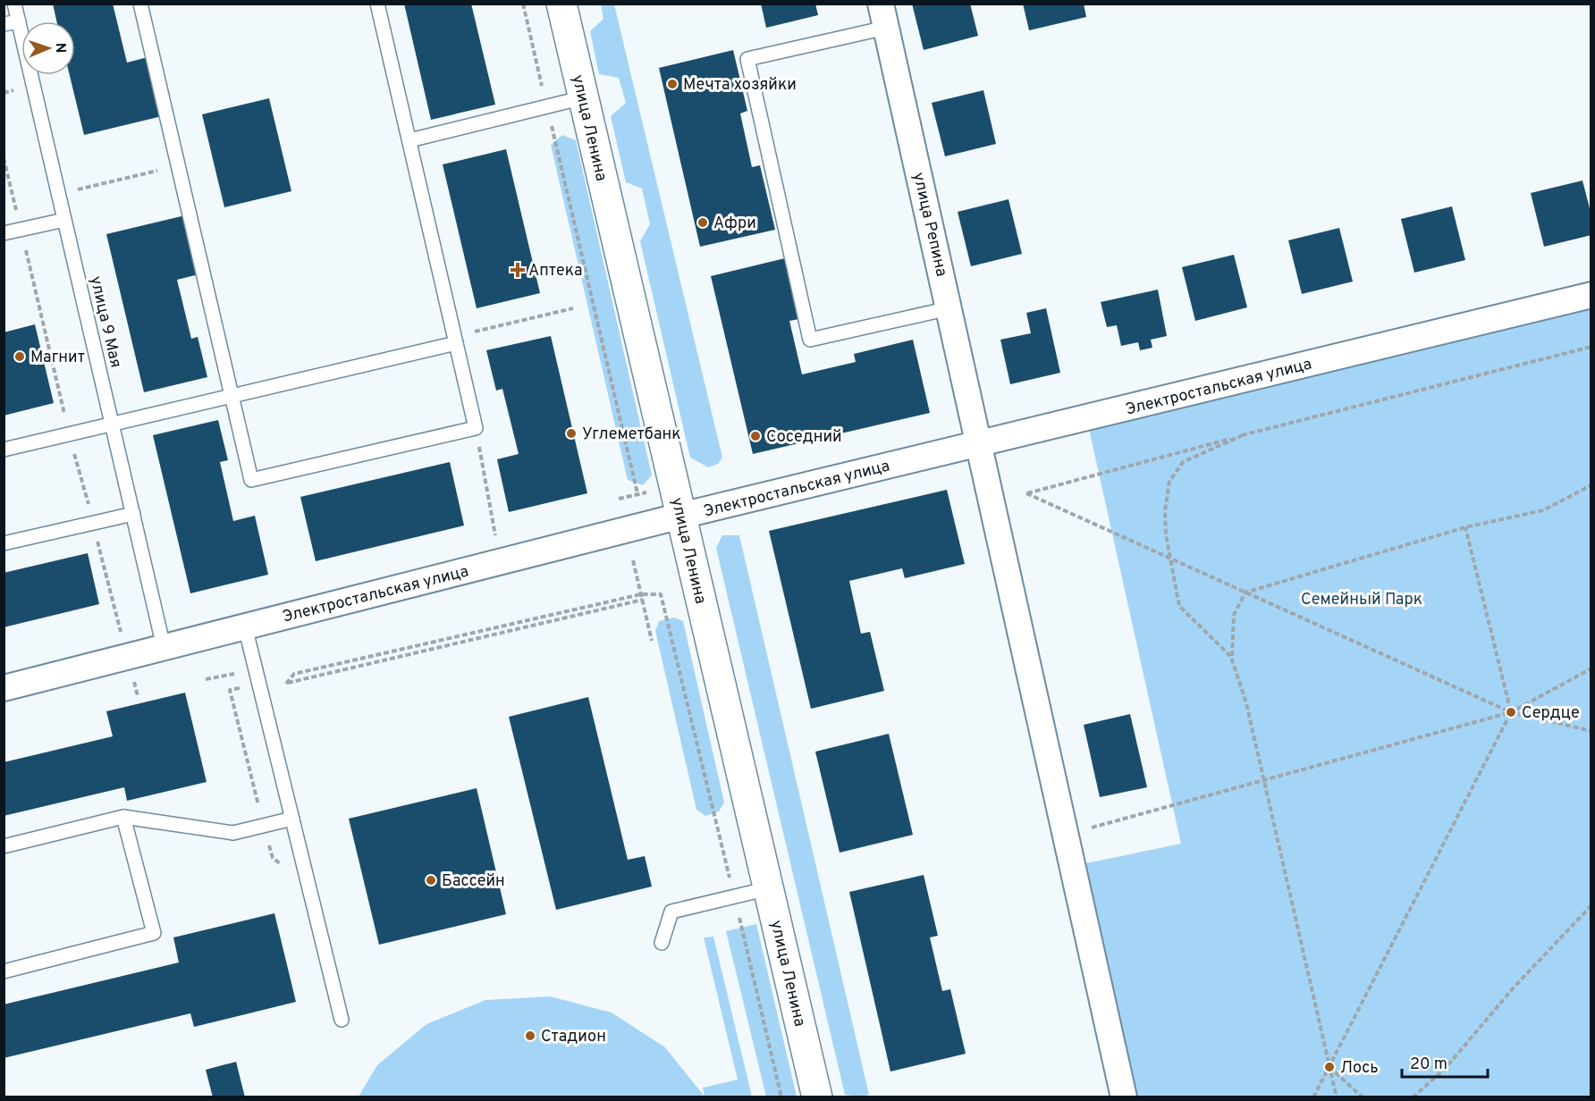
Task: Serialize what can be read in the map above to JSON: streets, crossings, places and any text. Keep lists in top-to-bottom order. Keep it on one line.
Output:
{"streets":{"street":["улица Ленина","улица Репина","Электростальская улица"],"lane":["улица 9 Мая"]},"crossings":[["улица Ленина","Электростальская улица"],["улица Репина","Электростальская улица"],["улица 9 Мая","Электростальская улица"]],"parks":["Семейный Парк"],"places":{"other":["Мечта хозяйки","Афри","Магнит","Углеметбанк","Соседний","Сердце","Бассейн","Стадион","Лось"],"health":["Аптека"]},"scale_bar":"20 m","north":"right"}
